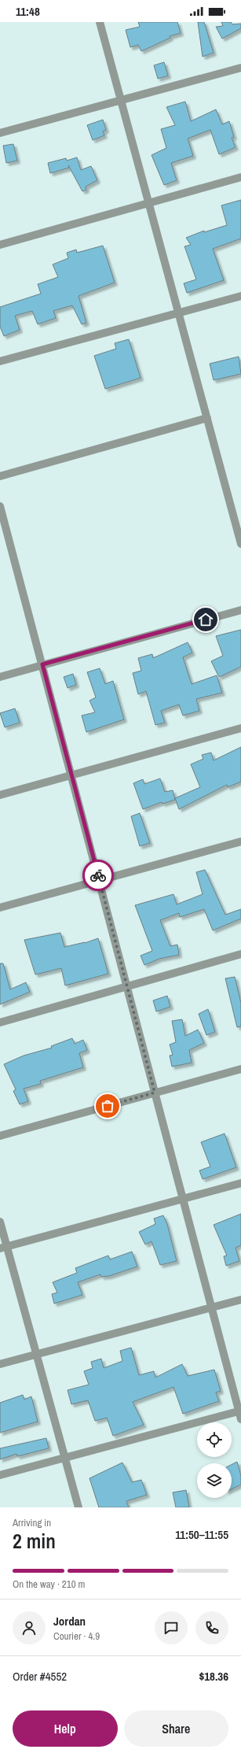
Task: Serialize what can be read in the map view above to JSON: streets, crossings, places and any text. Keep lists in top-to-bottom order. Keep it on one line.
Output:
{"page":{"status":"11:48","heading":["2 min","Arriving in","11:50–11:55"],"panel":["Jordan","Courier · 4.9","Order #4552","$18.36"],"bar":"On the way · 210 m","buttons":["Help","Share"]}}
